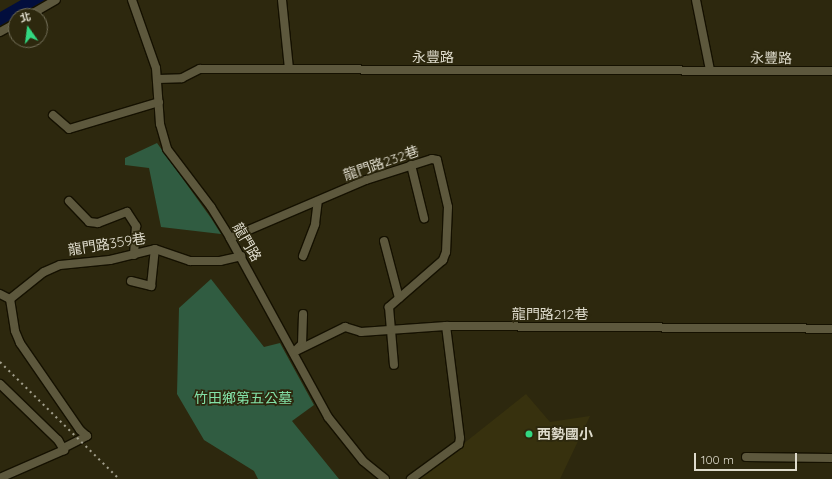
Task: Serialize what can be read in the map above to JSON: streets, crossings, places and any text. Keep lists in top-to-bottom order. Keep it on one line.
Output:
{"streets":{"street":["永豐路","龍門路232巷","龍門路","龍門路359巷","龍門路212巷"]},"crossings":[["永豐路","龍門路"],["龍門路232巷","龍門路"],["龍門路","龍門路359巷"],["龍門路","龍門路212巷"]],"parks":["竹田鄉第五公墓"],"places":["西勢國小"],"scale_bar":"100 m","north":"top"}
